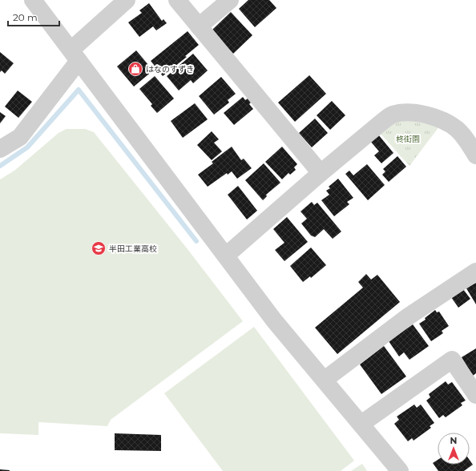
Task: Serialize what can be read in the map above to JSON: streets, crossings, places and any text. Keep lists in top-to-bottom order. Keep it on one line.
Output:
{"parks":["柊街園"],"places":{"shop":["はなのすずき"],"school or university":["半田工業高校"]},"scale_bar":"20 m","north":"top"}
